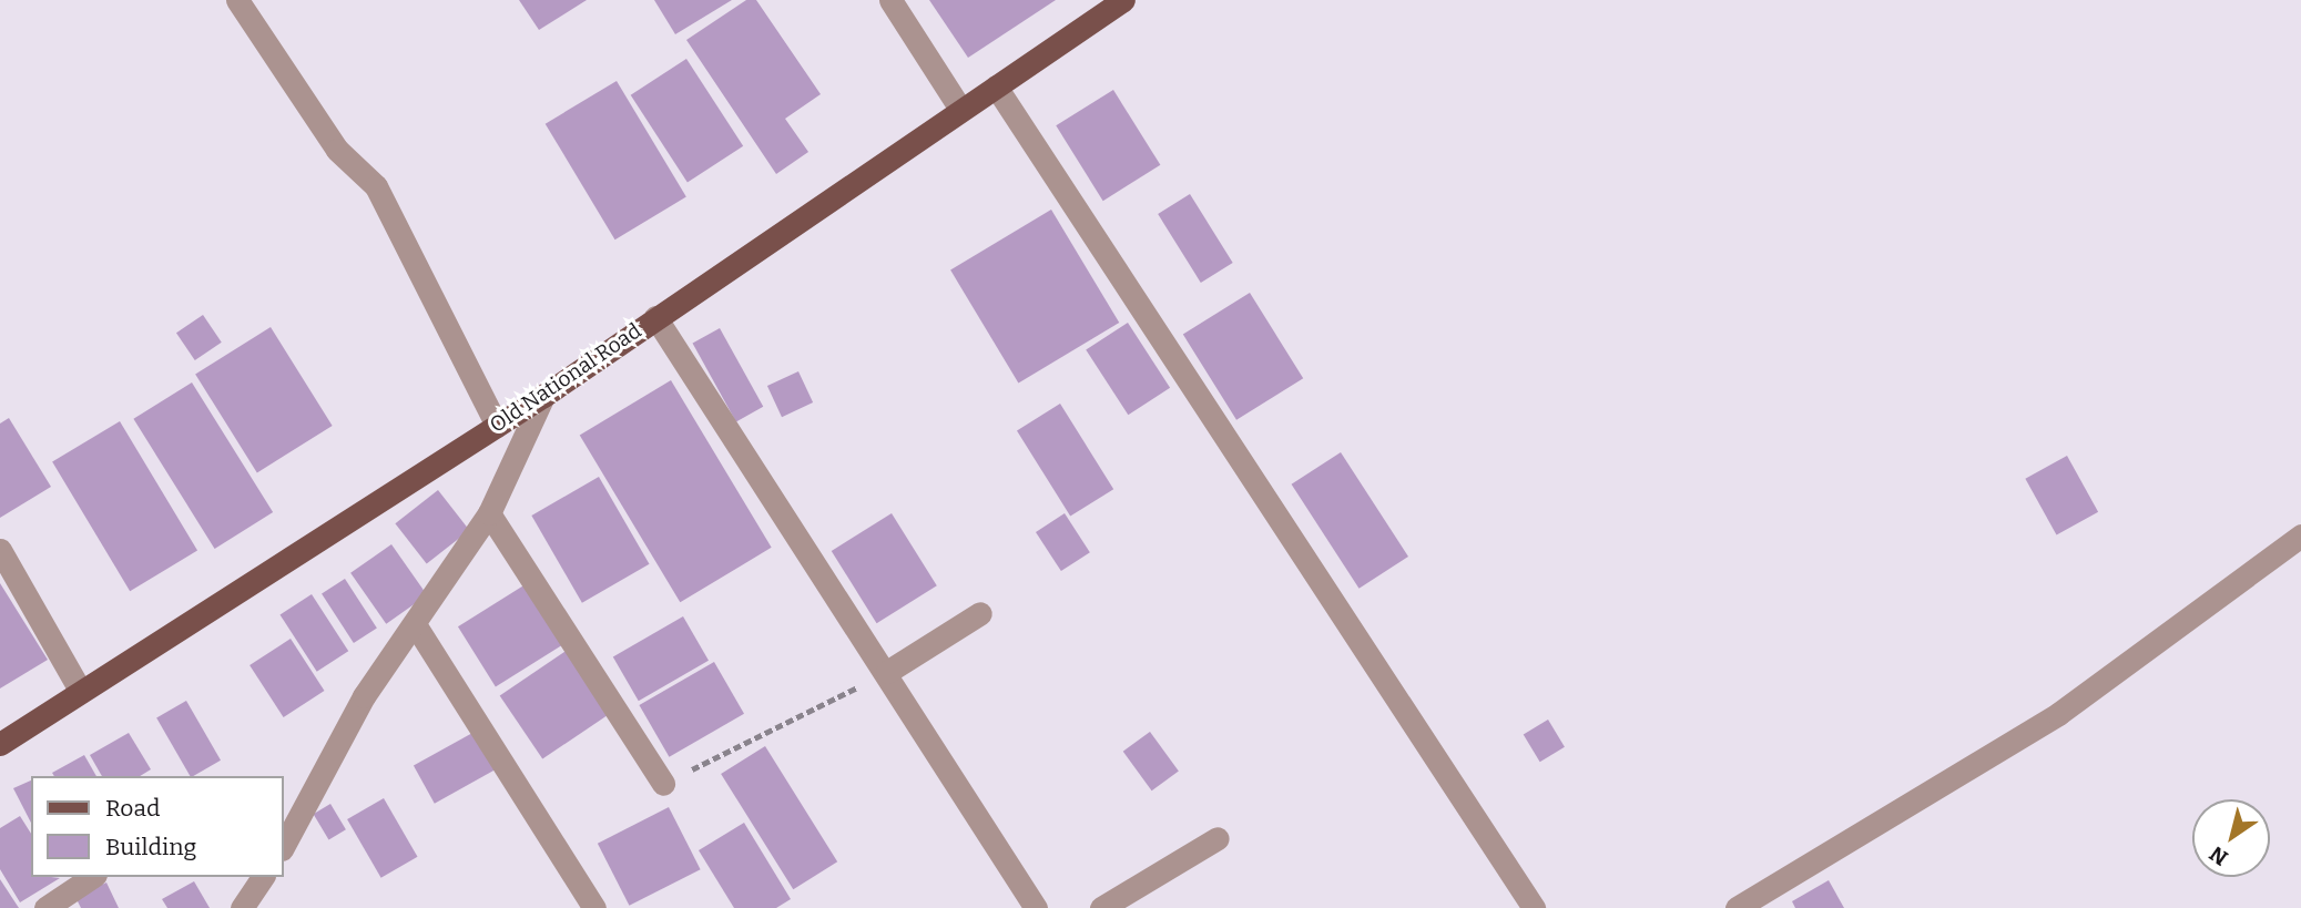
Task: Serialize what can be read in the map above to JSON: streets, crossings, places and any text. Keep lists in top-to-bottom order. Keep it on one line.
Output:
{"streets":{"main road":["Old National Road"]},"legend":["Road","Building"],"north":"bottom left"}
